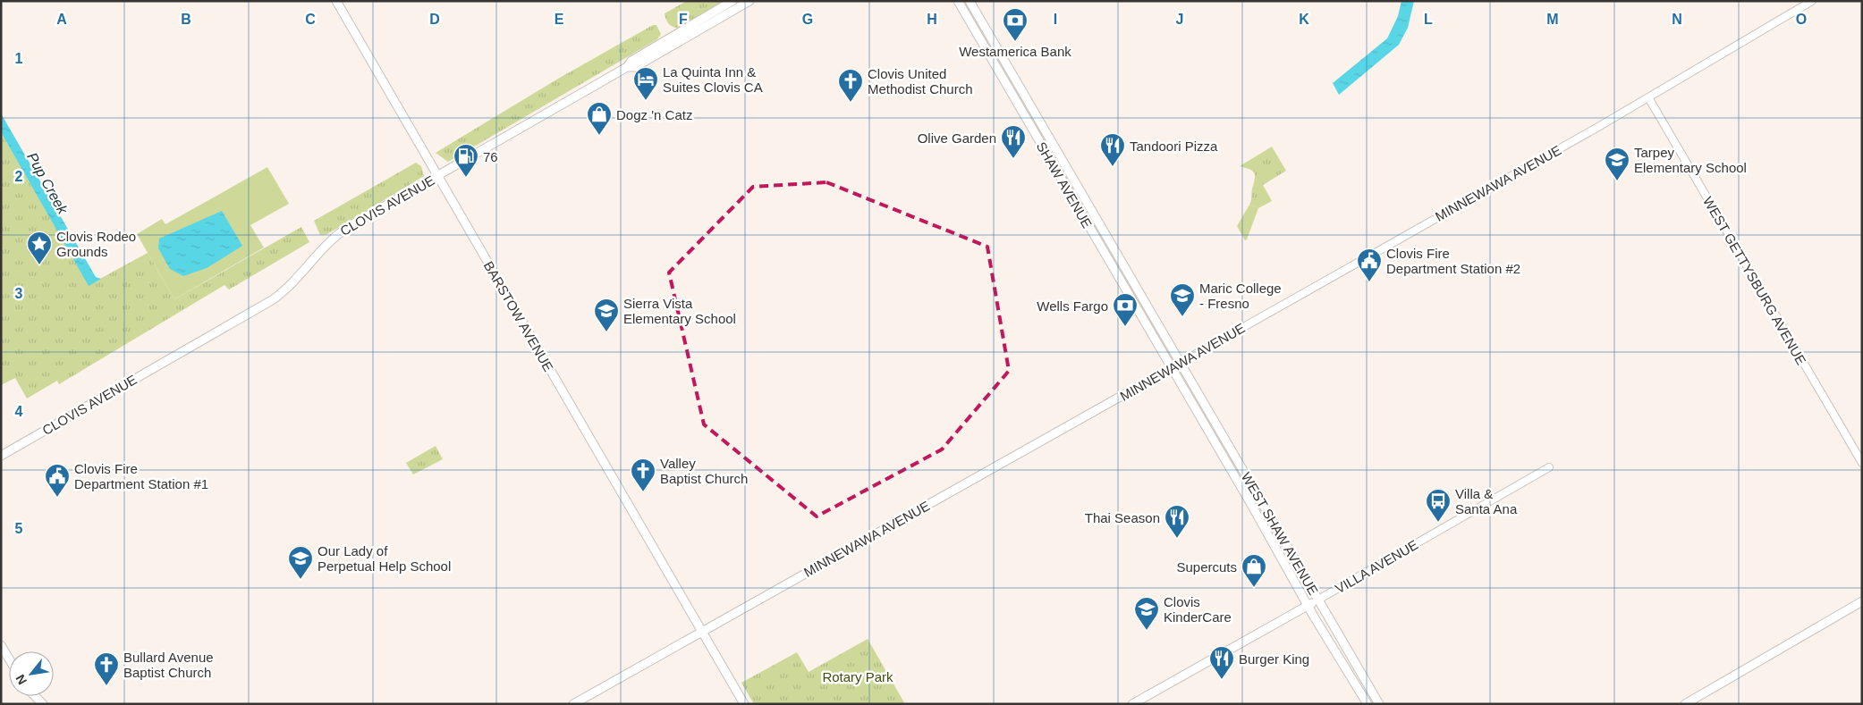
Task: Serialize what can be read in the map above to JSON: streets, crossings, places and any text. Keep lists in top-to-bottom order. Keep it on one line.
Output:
{"streets":{"main road":["MINNEWAWA AVENUE","SHAW AVENUE","CLOVIS AVENUE","BARSTOW AVENUE","WEST SHAW AVENUE","VILLA AVENUE"],"street":["WEST GETTYSBURG AVENUE"]},"crossings":[["MINNEWAWA AVENUE","SHAW AVENUE"],["MINNEWAWA AVENUE","WEST GETTYSBURG AVENUE"],["MINNEWAWA AVENUE","BARSTOW AVENUE"],["MINNEWAWA AVENUE","WEST SHAW AVENUE"],["SHAW AVENUE","WEST SHAW AVENUE"],["CLOVIS AVENUE","BARSTOW AVENUE"],["WEST SHAW AVENUE","VILLA AVENUE"]],"water":["Pup Creek"],"parks":["Rotary Park"],"places":{"bank":["Westamerica Bank","Wells Fargo"],"hotel":["La Quinta Inn & Suites Clovis CA"],"church":["Clovis United Methodist Church","Valley Baptist Church","Bullard Avenue Baptist Church"],"shop":["Dogz 'n Catz","Supercuts"],"restaurant":["Olive Garden","Tandoori Pizza","Thai Season","Burger King"],"fuel station":["76"],"school or university":["Tarpey Elementary School","Maric College - Fresno","Sierra Vista Elementary School","Our Lady of Perpetual Help School","Clovis KinderCare"],"place":["Clovis Rodeo Grounds"],"public building":["Clovis Fire Department Station #2","Clovis Fire Department Station #1"],"bus stop":["Villa & Santa Ana"]},"north":"bottom left","grid":{"columns":["A","B","C","D","E","F","G","H","I","J","K","L","M","N","O"],"rows":["1","2","3","4","5"]}}
